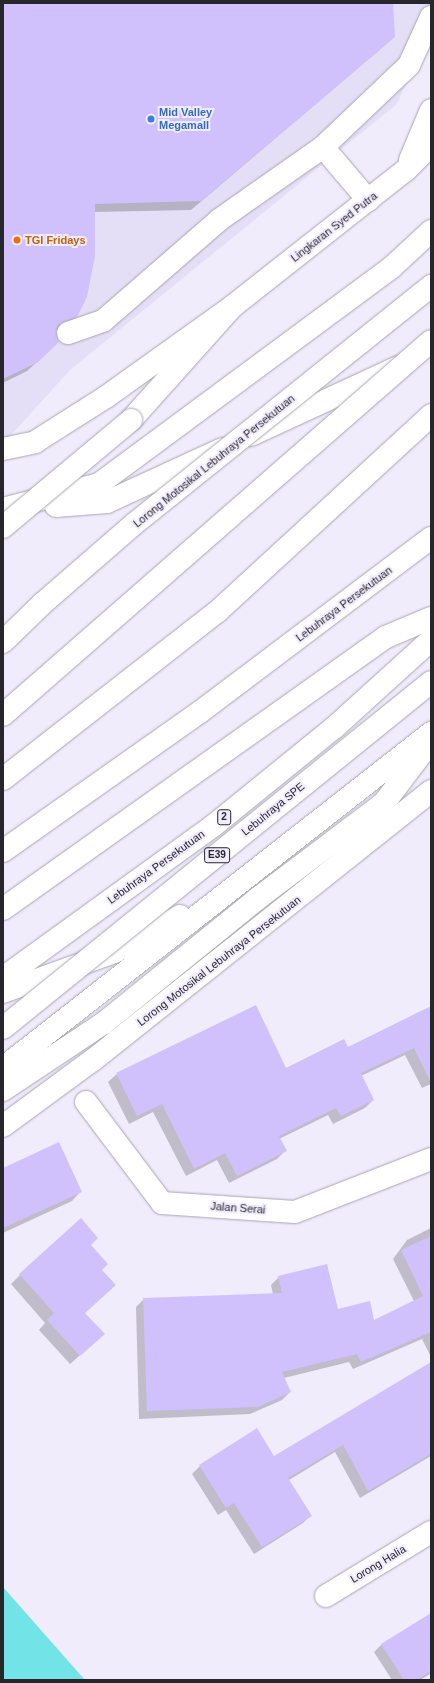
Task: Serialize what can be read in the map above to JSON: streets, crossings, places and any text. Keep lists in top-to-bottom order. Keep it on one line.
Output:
{"streets":{"main road":["Lingkaran Syed Putra","Lorong Motosikal Lebuhraya Persekutuan","Lebuhraya Persekutuan","Lebuhraya SPE","2","E39","Jalan Serai","Lorong Halia"]},"places":["Mid Valley Megamall","TGI Fridays"]}
